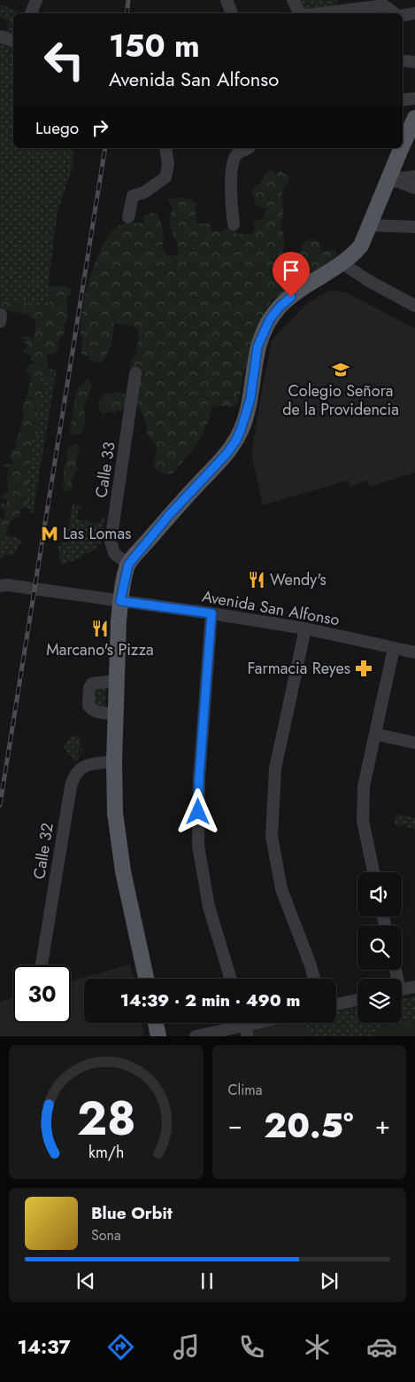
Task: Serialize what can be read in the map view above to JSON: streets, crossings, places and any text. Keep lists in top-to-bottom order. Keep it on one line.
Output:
{"streets":{"street":["Calle 33","Avenida San Alfonso","Calle 32"]},"places":{"school or university":["Colegio Señora de la Providencia"],"metro station":["Las Lomas"],"restaurant":["Wendy's","Marcano's Pizza"],"pharmacy":["Farmacia Reyes"]},"page":{"turn":["150 m","Avenida San Alfonso"],"then":"Luego","limit":"30","trip":"14:39 · 2 min · 490 m","tile":"Clima","heat":["−","20.5°","+"],"song":["Blue Orbit","Sona"],"tabs":"14:37","gauge":["28","km/h"]}}
